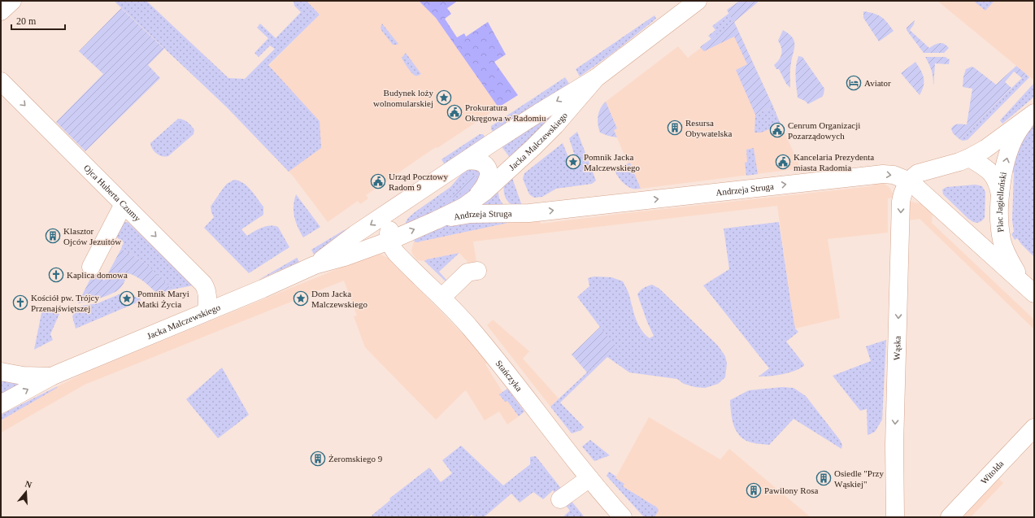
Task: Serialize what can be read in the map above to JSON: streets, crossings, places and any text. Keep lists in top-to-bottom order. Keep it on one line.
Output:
{"streets":{"street":["Jacka Malczewskiego","Andrzeja Struga","Ojca Huberta Czumy","Plac Jagielloński","Wąska","Stańczyka","Witolda"]},"crossings":[["Jacka Malczewskiego","Andrzeja Struga"],["Jacka Malczewskiego","Ojca Huberta Czumy"],["Jacka Malczewskiego","Stańczyka"],["Andrzeja Struga","Plac Jagielloński"],["Andrzeja Struga","Wąska"],["Plac Jagielloński","Wąska"]],"one_way":["Andrzeja Struga","Ojca Huberta Czumy","Wąska"],"places":{"hotel":["Aviator"],"place":["Budynek loży wolnomularskiej","Pomnik Jacka Malczewskiego","Pomnik Maryi Matki Życia","Dom Jacka Malczewskiego"],"public building":["Prokuratura Okręgowa w Radomiu","Cenrum Organizacji Pozarządowych","Kancelaria Prezydenta miasta Radomia","Urząd Pocztowy Radom 9"],"building":["Resursa Obywatelska","Klasztor Ojców Jezuitów","Żeromskiego 9","Osiedle \"Przy Wąskiej\"","Pawilony Rosa"],"church":["Kaplica domowa","Kościół pw. Trójcy Przenajświętszej"]},"scale_bar":"20 m","north":"top"}
